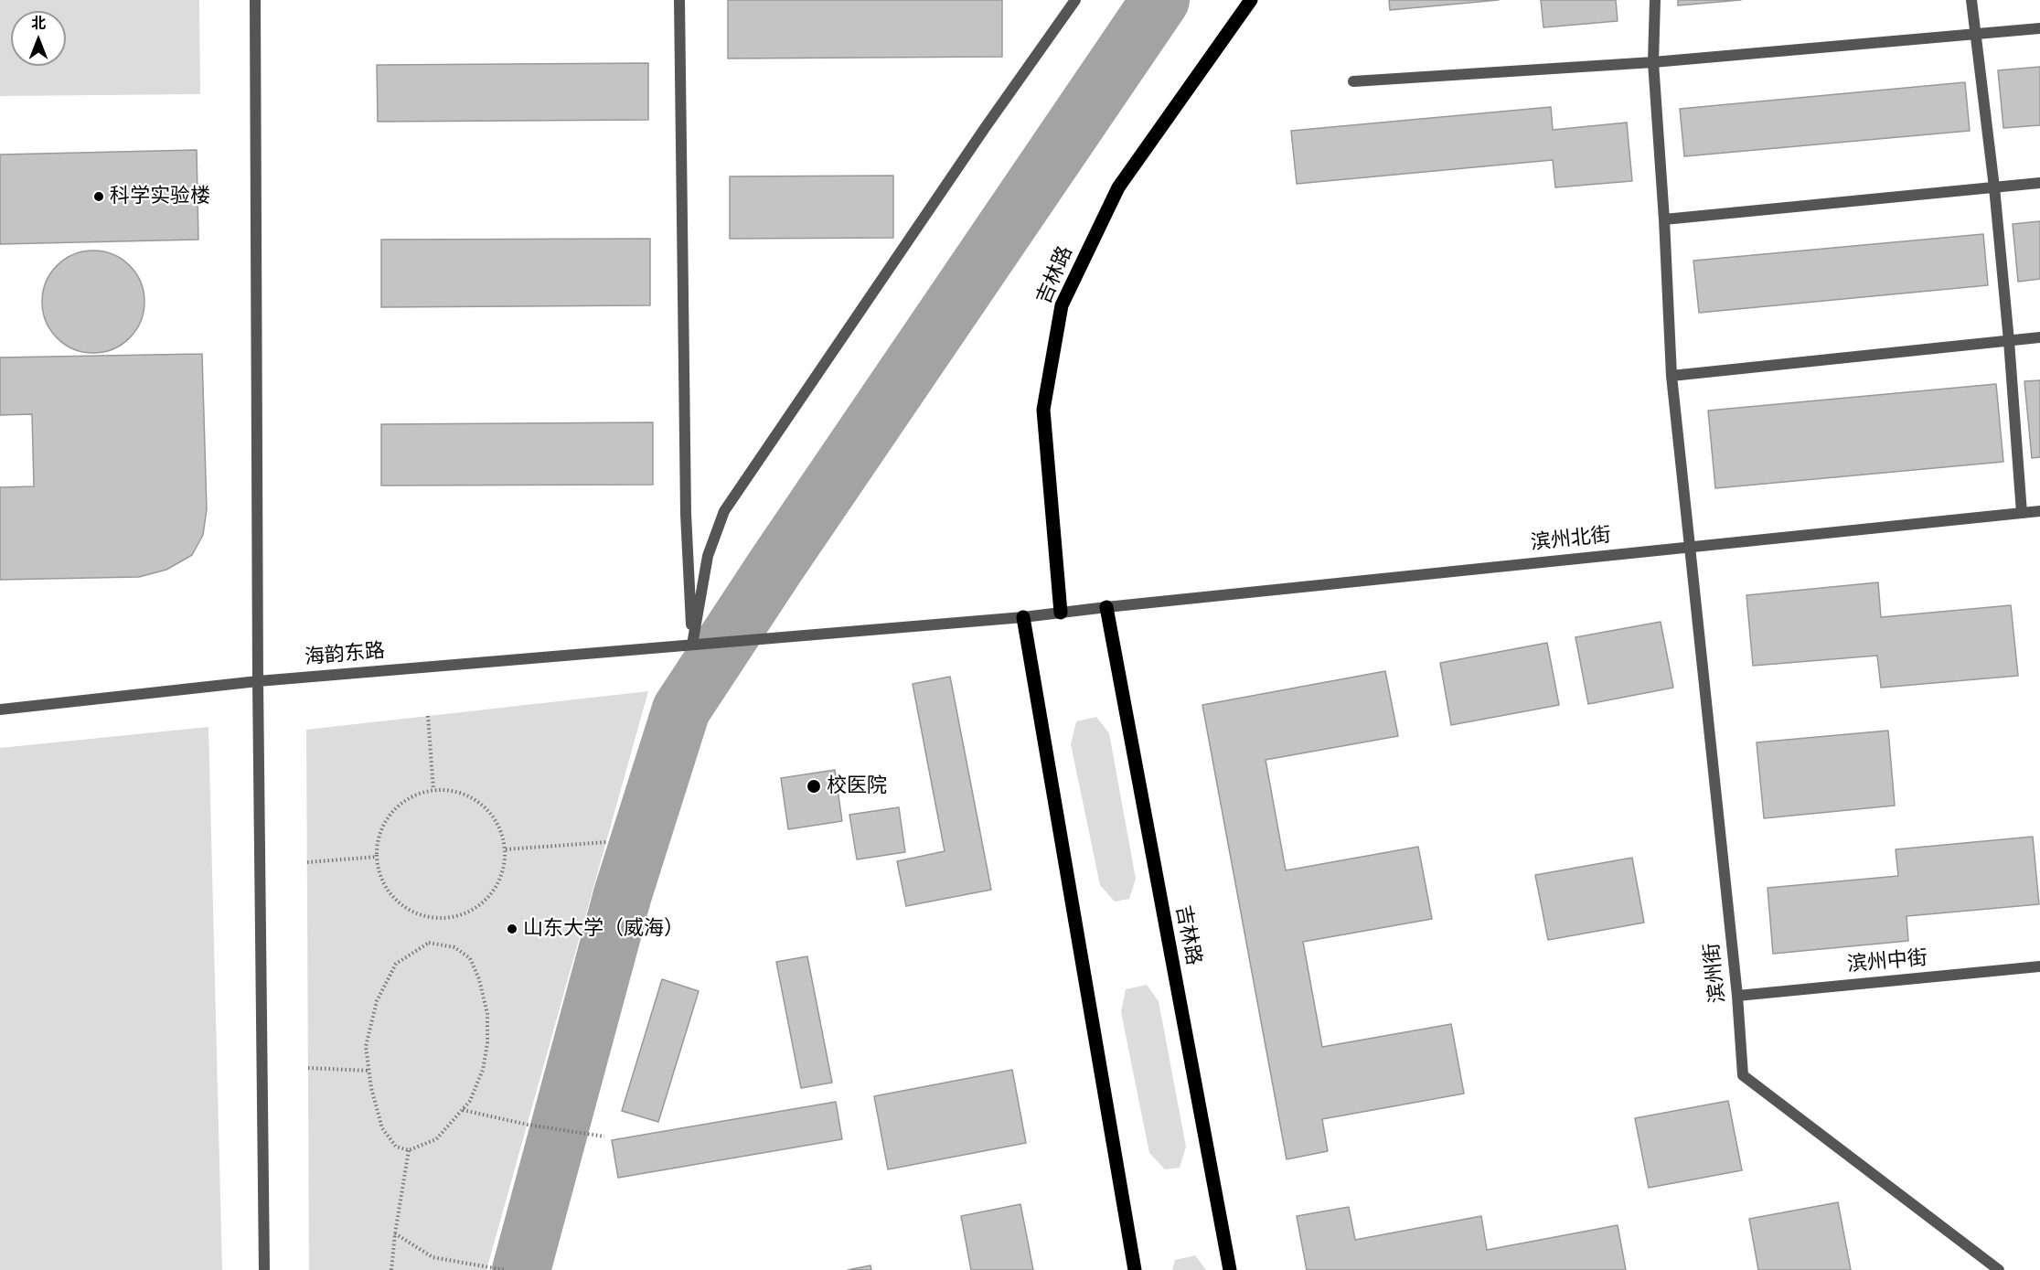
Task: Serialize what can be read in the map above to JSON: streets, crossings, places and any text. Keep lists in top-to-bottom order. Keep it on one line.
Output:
{"streets":{"main road":["吉林路"],"street":["滨州北街","海韵东路","滨州中街","滨州街"]},"crossings":[["吉林路","滨州北街"],["滨州北街","海韵东路"],["滨州北街","滨州街"],["滨州中街","滨州街"]],"places":["科学实验楼","校医院","山东大学（威海）"],"north":"top"}
